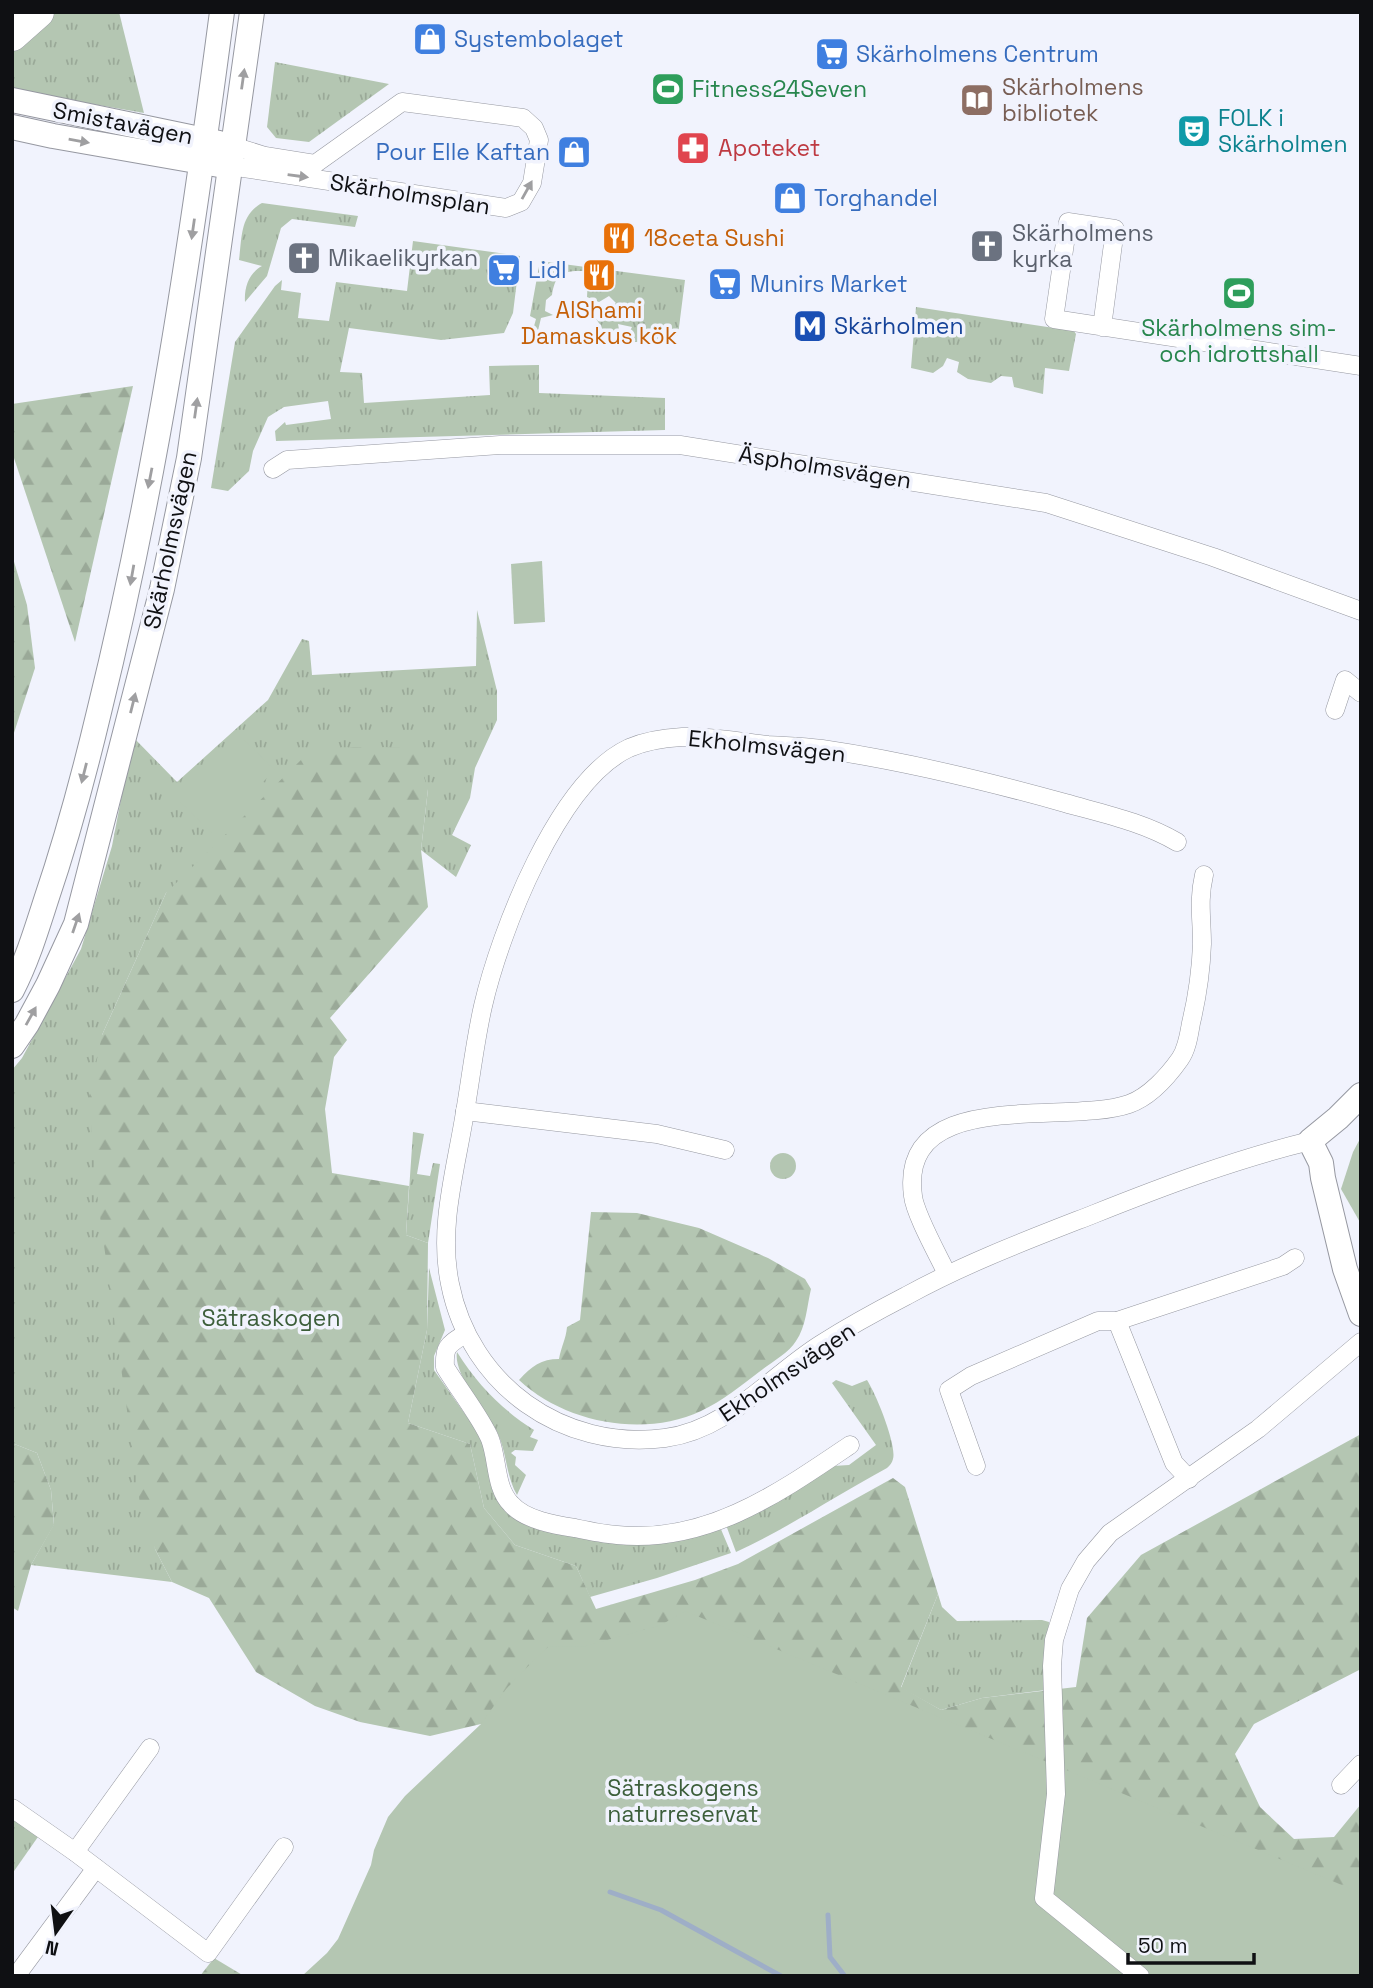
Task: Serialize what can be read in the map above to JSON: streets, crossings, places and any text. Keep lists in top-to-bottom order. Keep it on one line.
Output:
{"streets":{"main road":["Smistavägen","Skärholmsvägen","Ekholmsvägen"],"street":["Skärholmsplan","Äspholmsvägen"]},"crossings":[["Smistavägen","Skärholmsplan"],["Smistavägen","Skärholmsvägen"],["Skärholmsplan","Skärholmsvägen"]],"parks":["Sätraskogen","Sätraskogens naturreservat"],"places":{"shop":["Systembolaget","Pour Elle Kaftan","Torghandel"],"supermarket":["Skärholmens Centrum","Lidl","Munirs Market"],"sports":["Fitness24Seven","Skärholmens sim- och idrottshall"],"library":["Skärholmens bibliotek"],"theatre":["FOLK i Skärholmen"],"pharmacy":["Apoteket"],"restaurant":["18ceta Sushi","AlShami Damaskus kök"],"church":["Skärholmens kyrka","Mikaelikyrkan"],"metro station":["Skärholmen"]},"scale_bar":"50 m","north":"bottom"}
